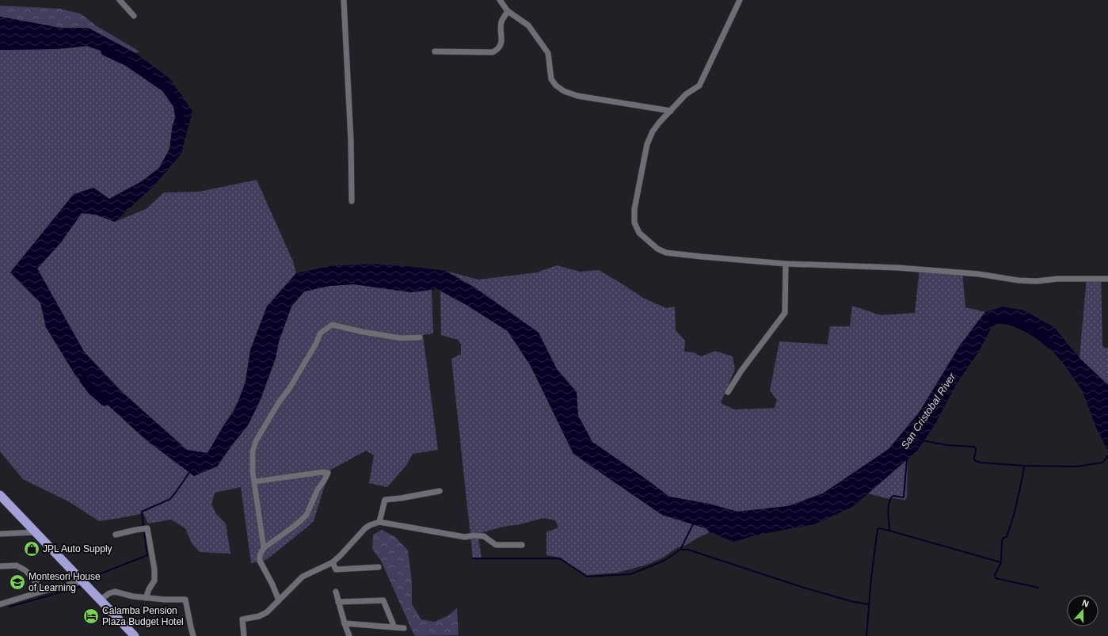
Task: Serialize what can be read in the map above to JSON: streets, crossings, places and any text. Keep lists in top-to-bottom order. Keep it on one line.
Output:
{"water":["San Cristobal River"],"places":{"shop":["JPL Auto Supply"],"school or university":["Montesori House of Learning"],"hotel":["Calamba Pension Plaza Budget Hotel"]},"north":"top"}
